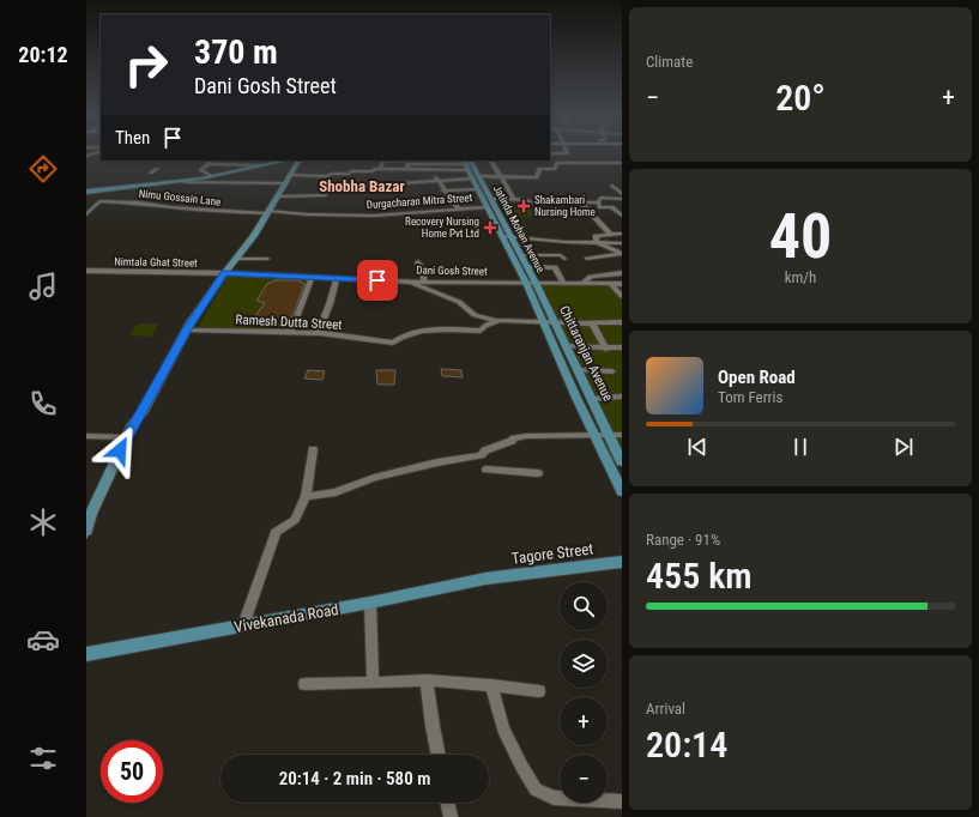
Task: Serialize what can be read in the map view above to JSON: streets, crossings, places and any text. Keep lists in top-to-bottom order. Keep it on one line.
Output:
{"streets":{"main road":["Jatinda Mohan Avenue","Chittaranjan Avenue","Tagore Street","Vivekanada Road"],"street":["Nimu Gossain Lane","Durgacharan Mitra Street","Nimtala Ghat Street","Dani Gosh Street","Ramesh Dutta Street"]},"crossings":[["Nimu Gossain Lane","Durgacharan Mitra Street"],["Durgacharan Mitra Street","Jatinda Mohan Avenue"],["Jatinda Mohan Avenue","Dani Gosh Street"],["Jatinda Mohan Avenue","Chittaranjan Avenue"],["Nimtala Ghat Street","Dani Gosh Street"],["Dani Gosh Street","Chittaranjan Avenue"],["Tagore Street","Vivekanada Road"]],"districts":["Shobha Bazar"],"places":{"health":["Shakambari Nursing Home","Recovery Nursing Home Pvt Ltd"]},"page":{"tabs":"20:12","tile":["Climate",["40","km/h"],["Range · 91%","455 km"],["Arrival","20:14"]],"turn":["370 m","Dani Gosh Street"],"heat":["−","20°","+"],"then":"Then","song":["Open Road","Tom Ferris"],"map_buttons":["+","−"],"limit":"50","trip":"20:14 · 2 min · 580 m"}}
